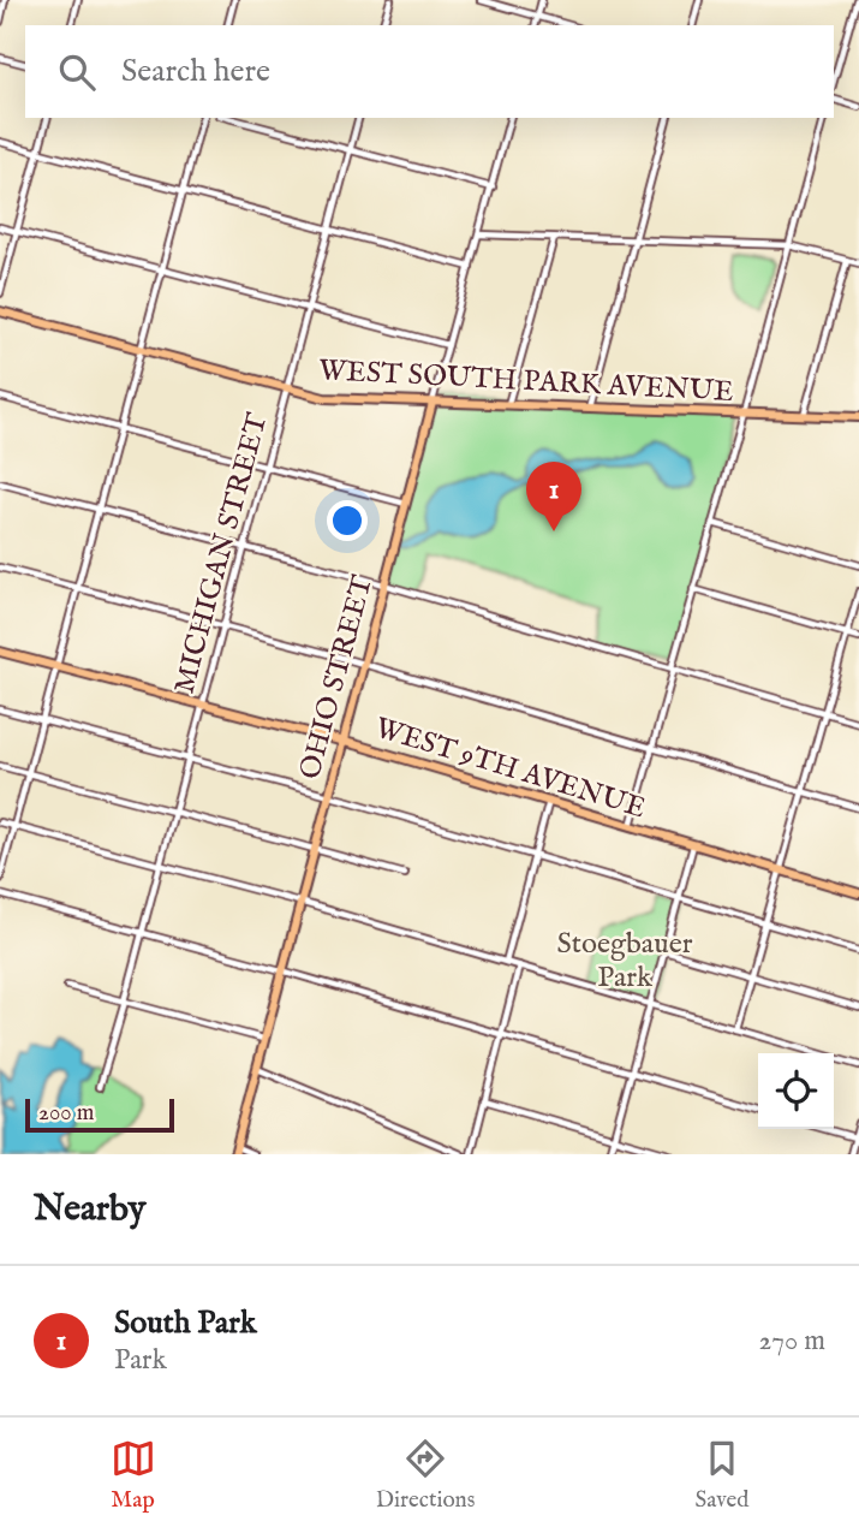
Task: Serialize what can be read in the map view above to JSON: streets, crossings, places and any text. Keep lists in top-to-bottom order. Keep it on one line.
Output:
{"streets":{"main road":["WEST SOUTH PARK AVENUE","OHIO STREET","WEST 9TH AVENUE"],"street":["MICHIGAN STREET"]},"crossings":[["WEST SOUTH PARK AVENUE","MICHIGAN STREET"],["WEST SOUTH PARK AVENUE","OHIO STREET"],["MICHIGAN STREET","WEST 9TH AVENUE"],["OHIO STREET","WEST 9TH AVENUE"]],"parks":["Stoegbauer Park"],"scale_bar":"200 m","page":{"search":"Search here","pins":"1","scale":"200 m","heading":"Nearby","list":[{"mark":"1","name":"South Park","note":"Park","value":"270 m"}],"nav":["Map","Directions","Saved"]}}
